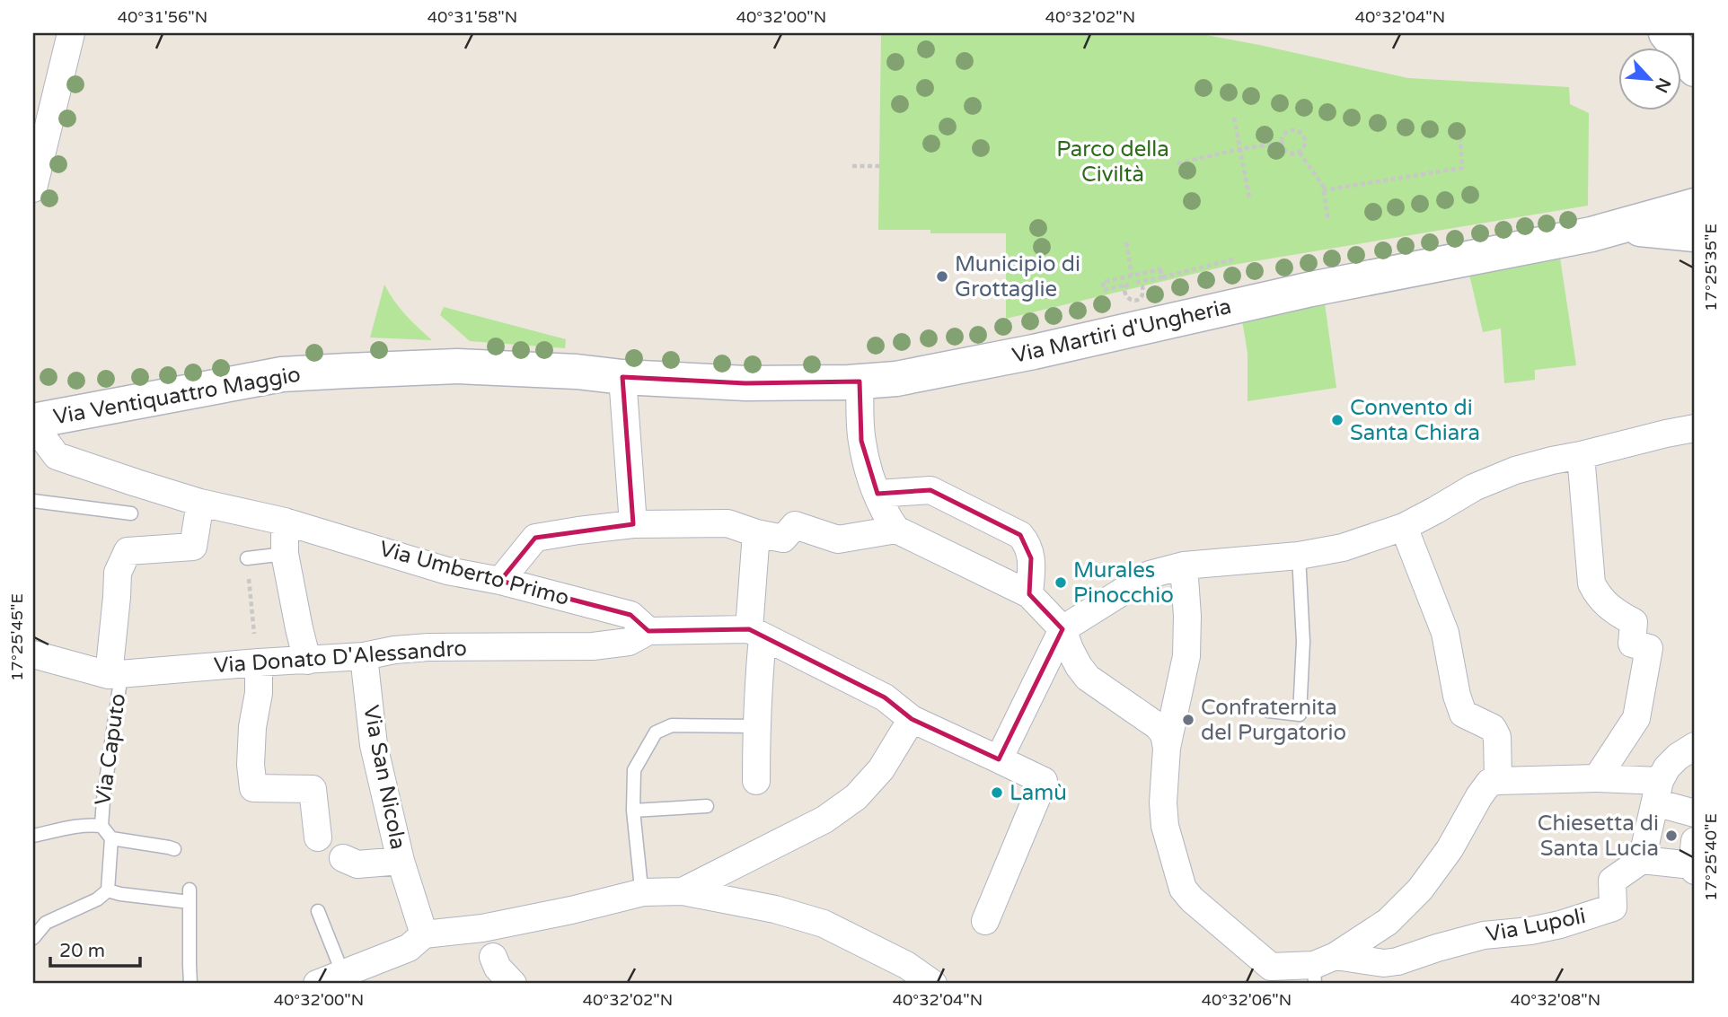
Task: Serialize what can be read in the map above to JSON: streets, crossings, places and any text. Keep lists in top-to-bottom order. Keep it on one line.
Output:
{"streets":{"street":["Via Martiri d'Ungheria","Via Ventiquattro Maggio","Via Umberto Primo","Via Donato D'Alessandro","Via San Nicola","Via Lupoli"],"lane":["Via Caputo"]},"crossings":[["Via Martiri d'Ungheria","Via Ventiquattro Maggio"],["Via Ventiquattro Maggio","Via Umberto Primo"],["Via Umberto Primo","Via Donato D'Alessandro"],["Via Donato D'Alessandro","Via Caputo"],["Via Donato D'Alessandro","Via San Nicola"]],"parks":["Parco della Civiltà"],"places":["Municipio di Grottaglie","Convento di Santa Chiara","Murales Pinocchio","Confraternita del Purgatorio","Lamù","Chiesetta di Santa Lucia"],"scale_bar":"20 m","north":"bottom right","coordinates":["40°31'56\"N","40°31'58\"N","40°32'00\"N","40°32'02\"N","40°32'04\"N","17°25'35\"E","17°25'45\"E","17°25'40\"E","40°32'06\"N","40°32'08\"N"]}
